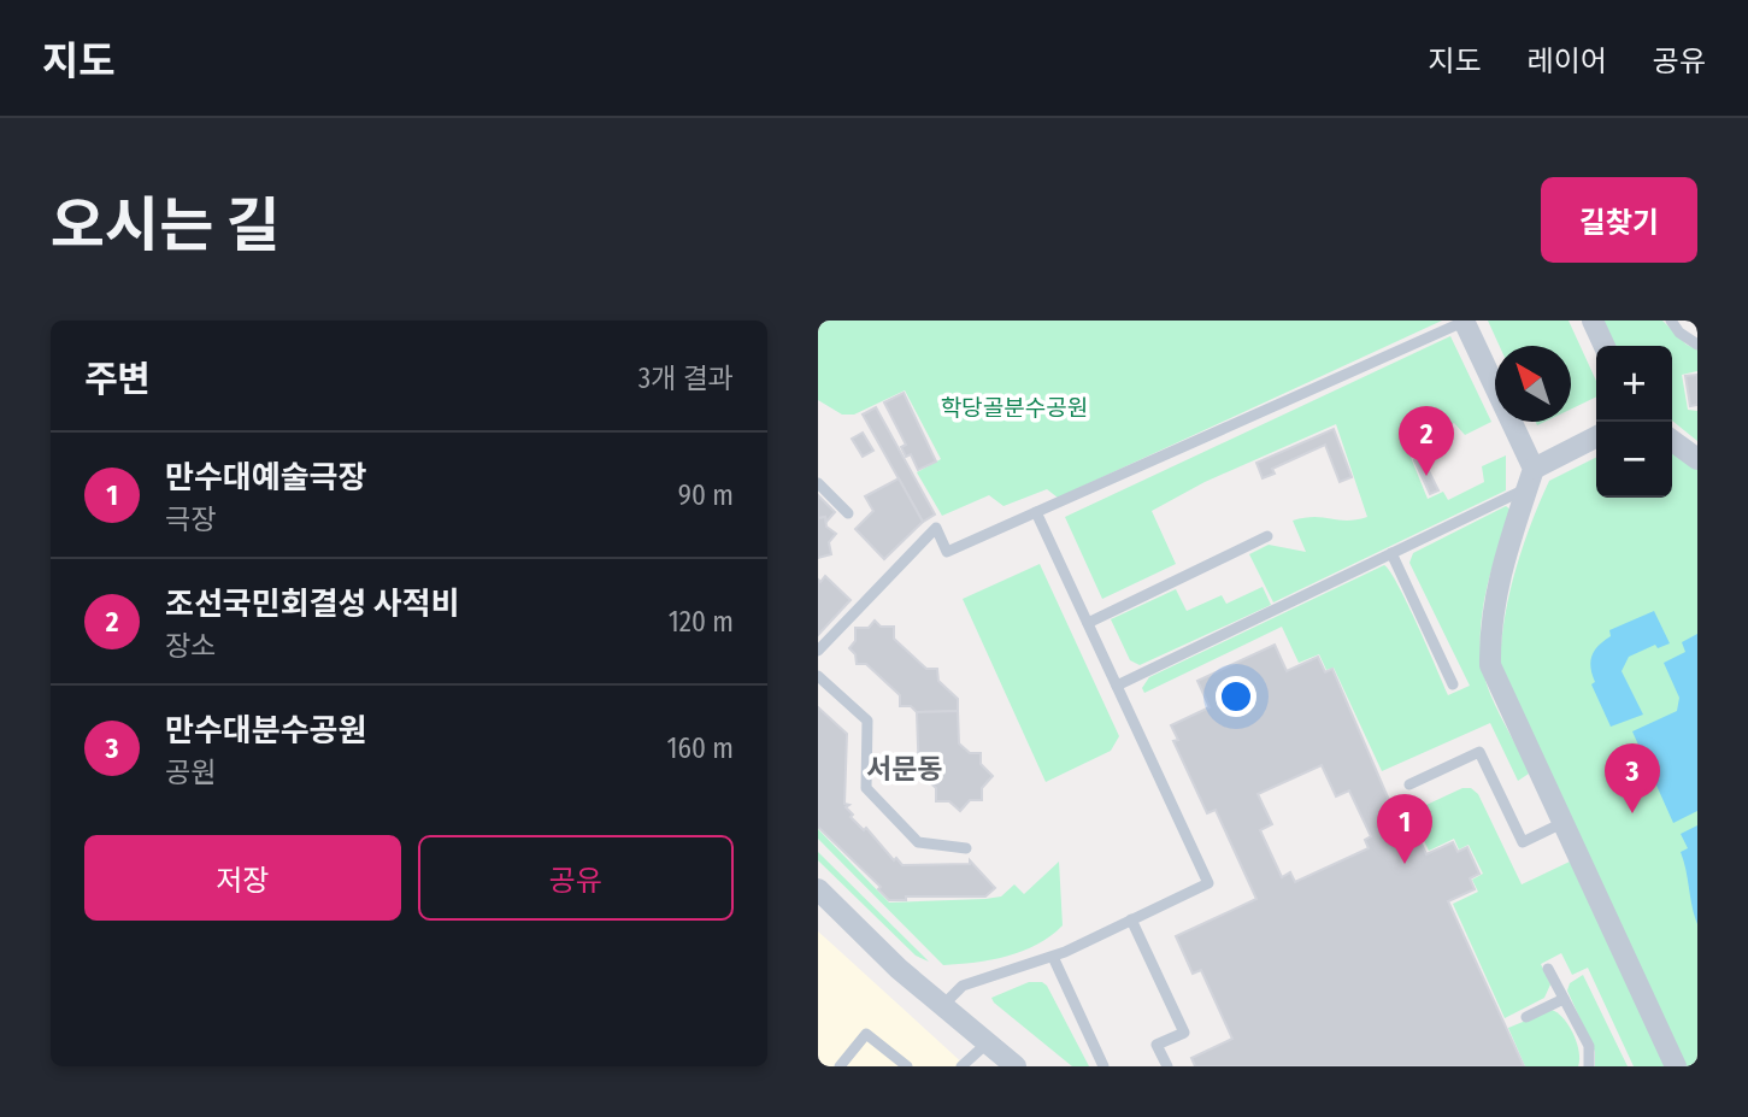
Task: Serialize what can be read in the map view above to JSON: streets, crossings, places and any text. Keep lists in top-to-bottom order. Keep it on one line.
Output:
{"districts":["서문동"],"parks":["학당골분수공원"],"north":"top left","page":{"header":"지도","nav":["지도","레이어","공유"],"title":"오시는 길","buttons":["길찾기",["저장","공유"]],"heading":["주변","3개 결과"],"map_buttons":["+","−"],"pins":["2","3","1"],"list":[{"mark":"1","name":"만수대예술극장","note":"극장","value":"90 m"},{"mark":"2","name":"조선국민회결성 사적비","note":"장소","value":"120 m"},{"mark":"3","name":"만수대분수공원","note":"공원","value":"160 m"}]}}
